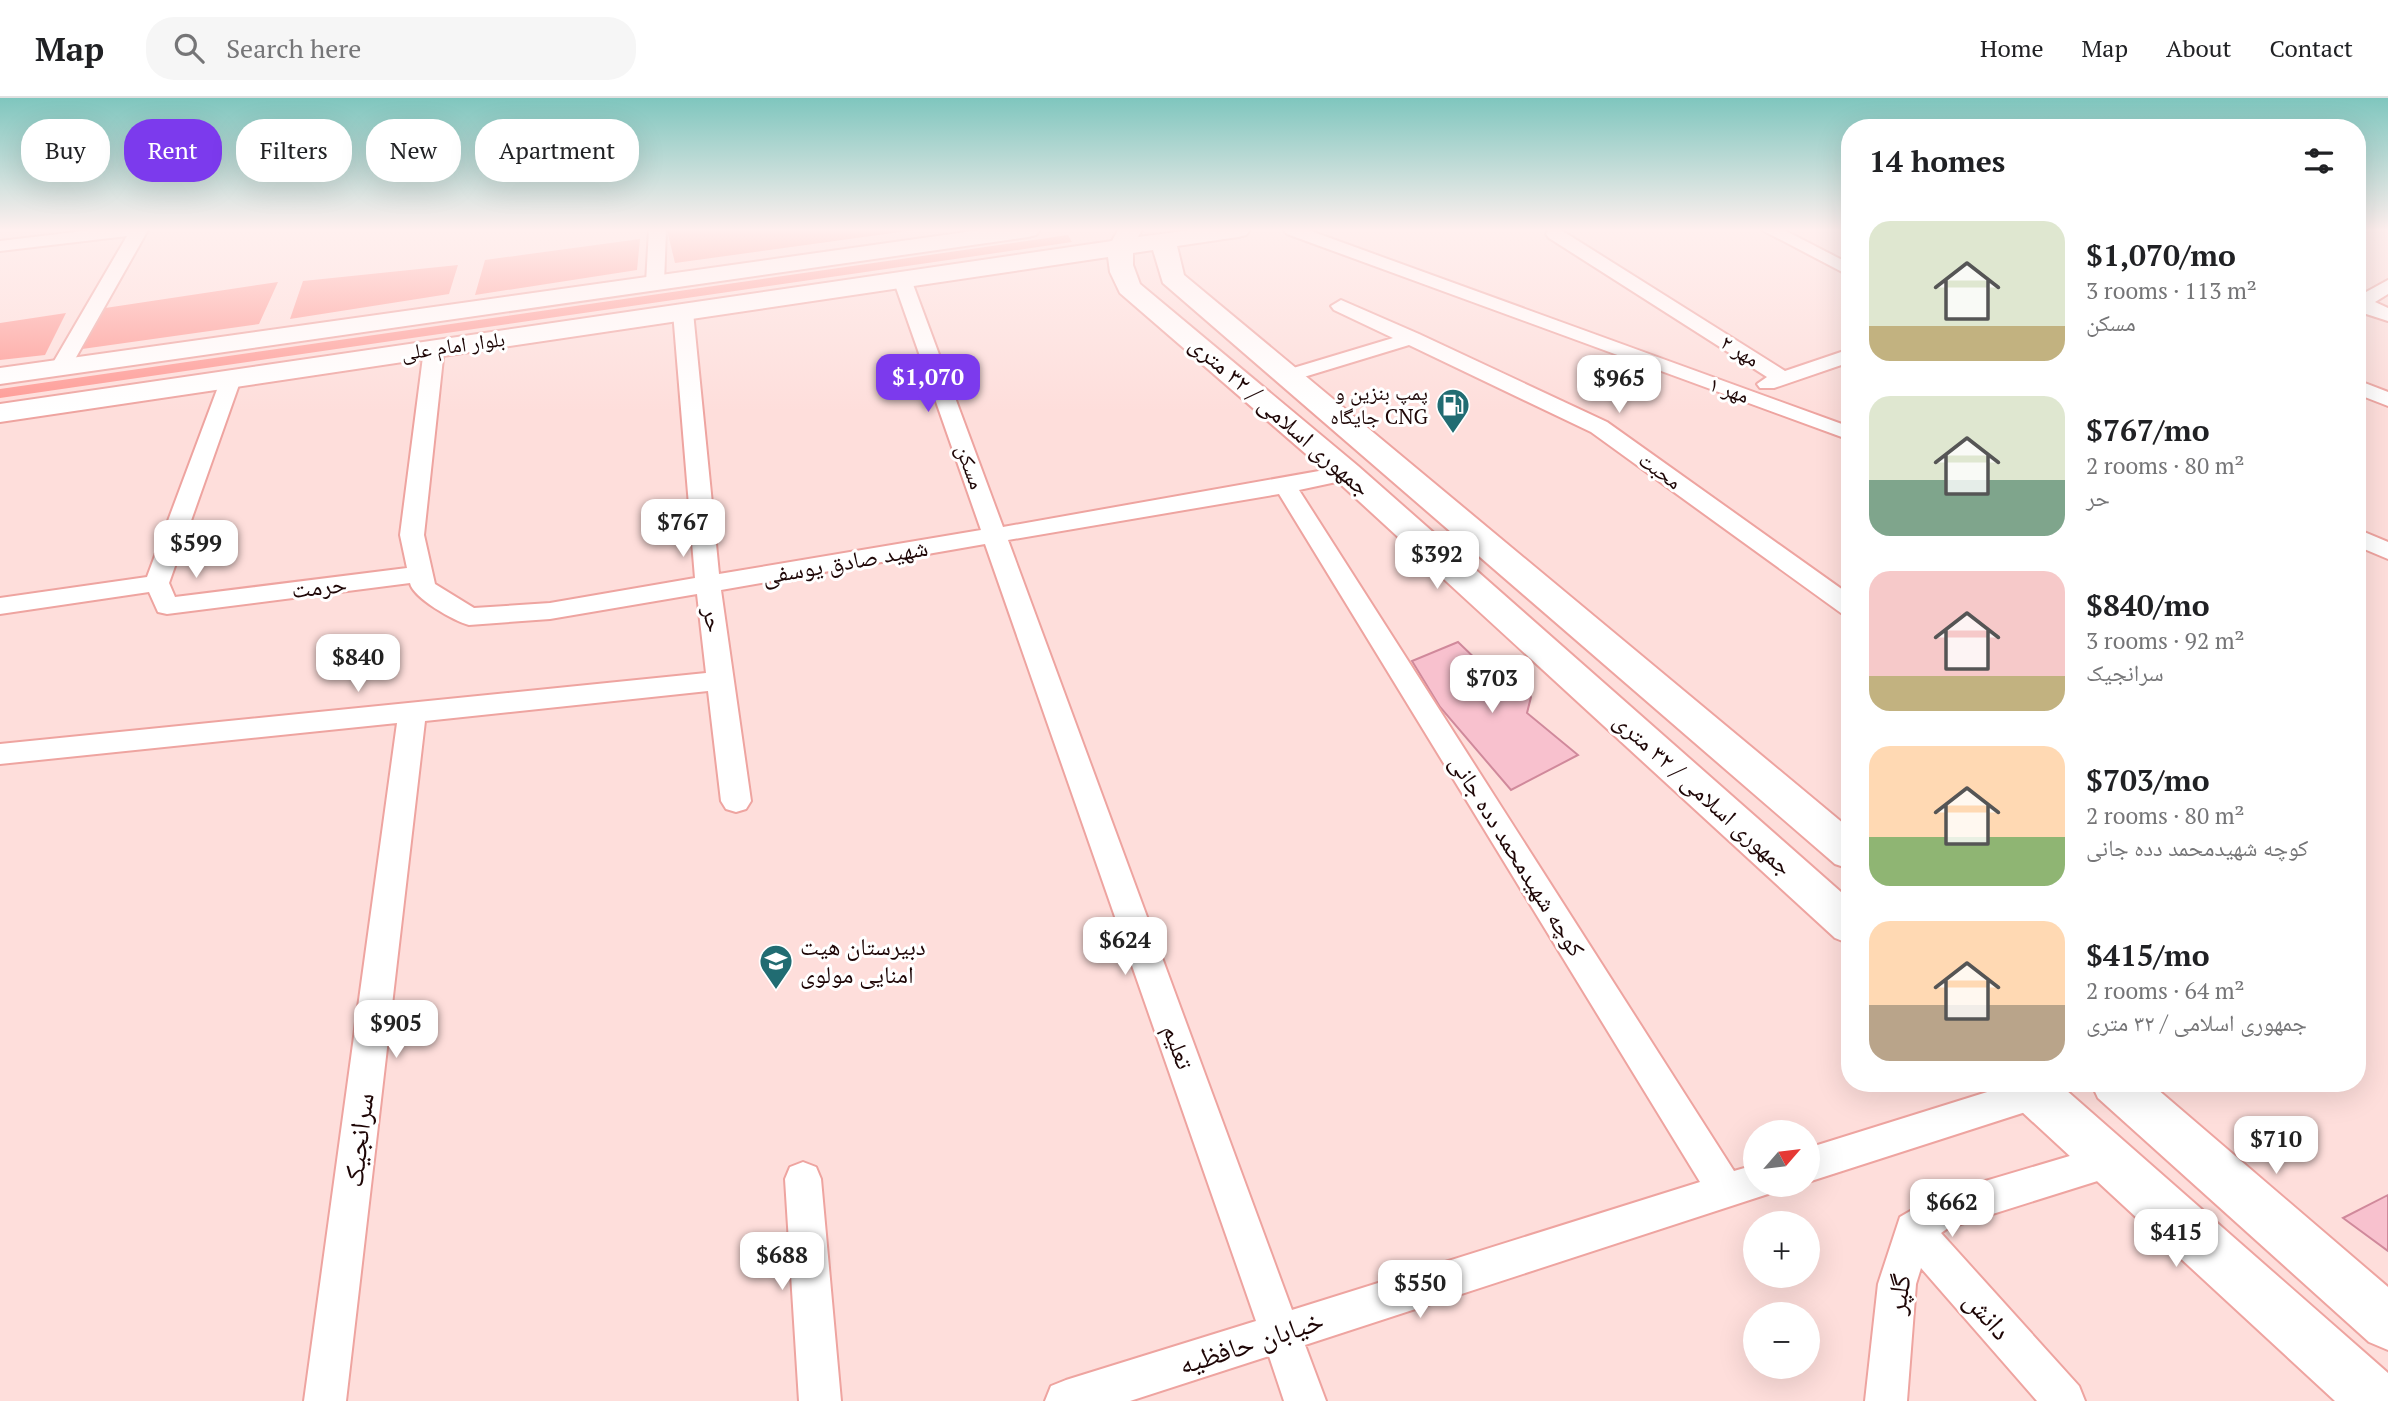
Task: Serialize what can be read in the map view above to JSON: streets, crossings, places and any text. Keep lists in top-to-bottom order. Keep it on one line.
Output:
{"streets":{"street":["بلوار امام علی","مهر ۲","مهر ۱","جمهوری اسلامی / ۳۲ متری","مسکن","محبت","شهید صادق یوسفی","حرمت","حر","کوچه شهیدمحمد دده جانی","تعلیم","سرانجیک","گلپر","دانش","خیابان حافظیه"]},"crossings":[["بلوار امام علی","شهید صادق یوسفی"],["بلوار امام علی","حر"],["جمهوری اسلامی / ۳۲ متری","شهید صادق یوسفی"],["مسکن","شهید صادق یوسفی"],["مسکن","تعلیم"],["شهید صادق یوسفی","حرمت"],["شهید صادق یوسفی","حر"],["شهید صادق یوسفی","کوچه شهیدمحمد دده جانی"],["شهید صادق یوسفی","تعلیم"],["کوچه شهیدمحمد دده جانی","خیابان حافظیه"],["تعلیم","خیابان حافظیه"],["گلپر","دانش"]],"places":{"fuel station":["پمپ بنزین و جایگاه CNG"],"school or university":["دبیرستان هیت امنایی مولوی"]},"north":"top right","page":{"header":"Map","search":"Search here","nav":["Home","Map","About","Contact"],"chip":["Buy","Rent","Filters","New","Apartment"],"heading":"14 homes","list":[{"name":"$1,070/mo","note":"3 rooms · 113 m² · مسکن"},{"name":"$767/mo","note":"2 rooms · 80 m² · حر"},{"name":"$840/mo","note":"3 rooms · 92 m² · سرانجیک"},{"name":"$703/mo","note":"2 rooms · 80 m² · کوچه شهیدمحمد دده جانی"},{"name":"$415/mo","note":"2 rooms · 64 m² · جمهوری اسلامی / ۳۲ متری"}],"price":["$1,070","$965","$767","$599","$392","$840","$703","$624","$905","$710","$662","$415","$688","$550"],"map_buttons":["+","−"]}}
